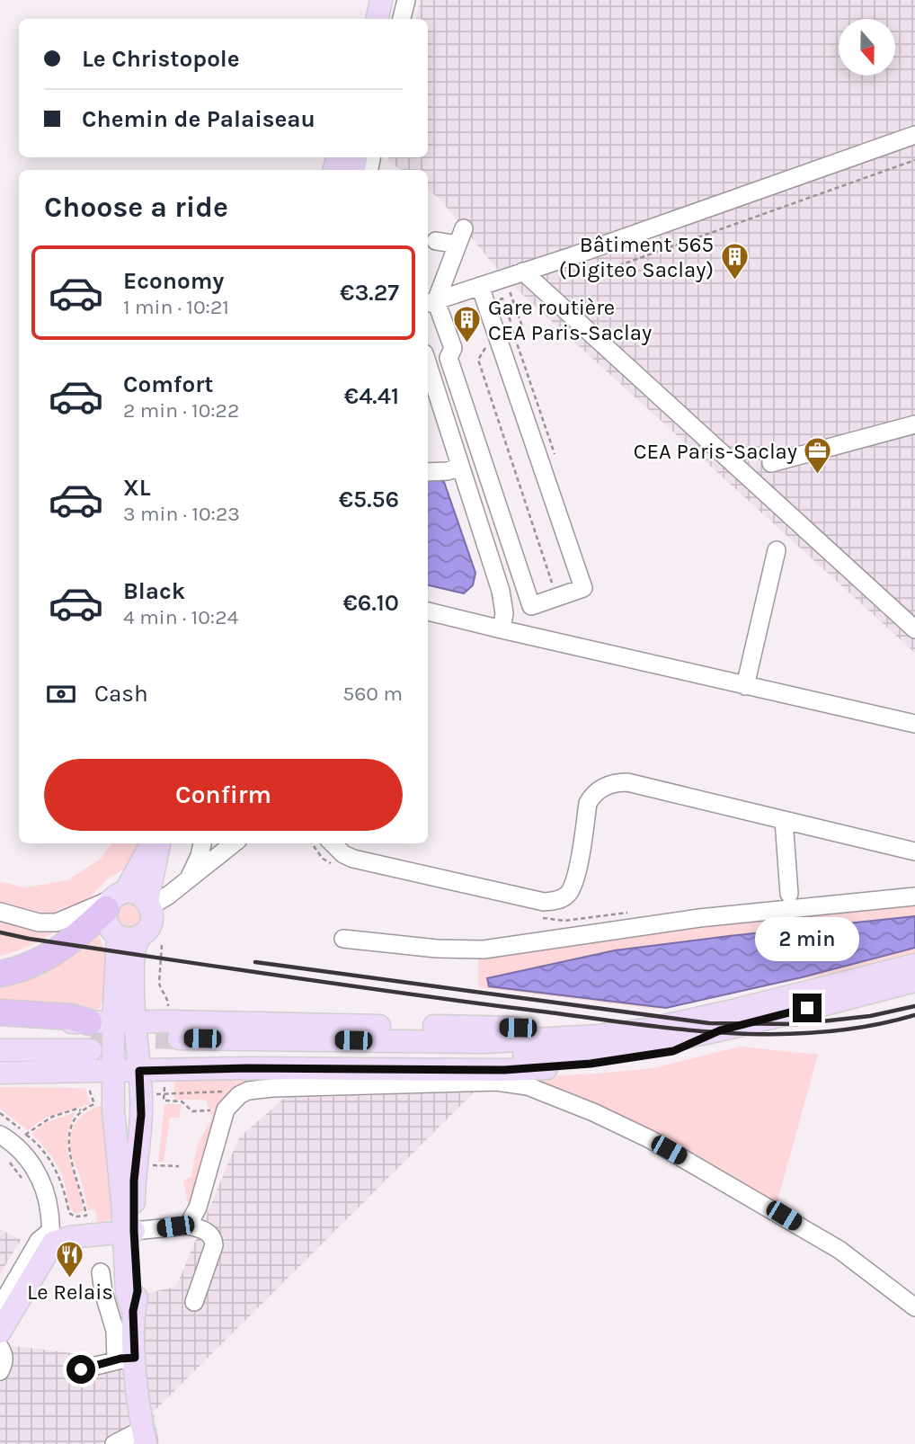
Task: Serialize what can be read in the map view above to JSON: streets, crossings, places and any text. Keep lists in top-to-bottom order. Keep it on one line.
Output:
{"places":{"building":["Bâtiment 565 (Digiteo Saclay)","Gare routière CEA Paris-Saclay"],"office":["CEA Paris-Saclay"],"restaurant":["Le Relais"]},"north":"bottom","page":{"banner":["Le Christopole","Chemin de Palaiseau"],"heading":"Choose a ride","list":[{"name":"Economy","note":"1 min · 10:21","value":"€3.27"},{"name":"Comfort","note":"2 min · 10:22","value":"€4.41"},{"name":"XL","note":"3 min · 10:23","value":"€5.56"},{"name":"Black","note":"4 min · 10:24","value":"€6.10"}],"pay":["Cash","560 m"],"buttons":"Confirm","bubble":"2 min"}}
